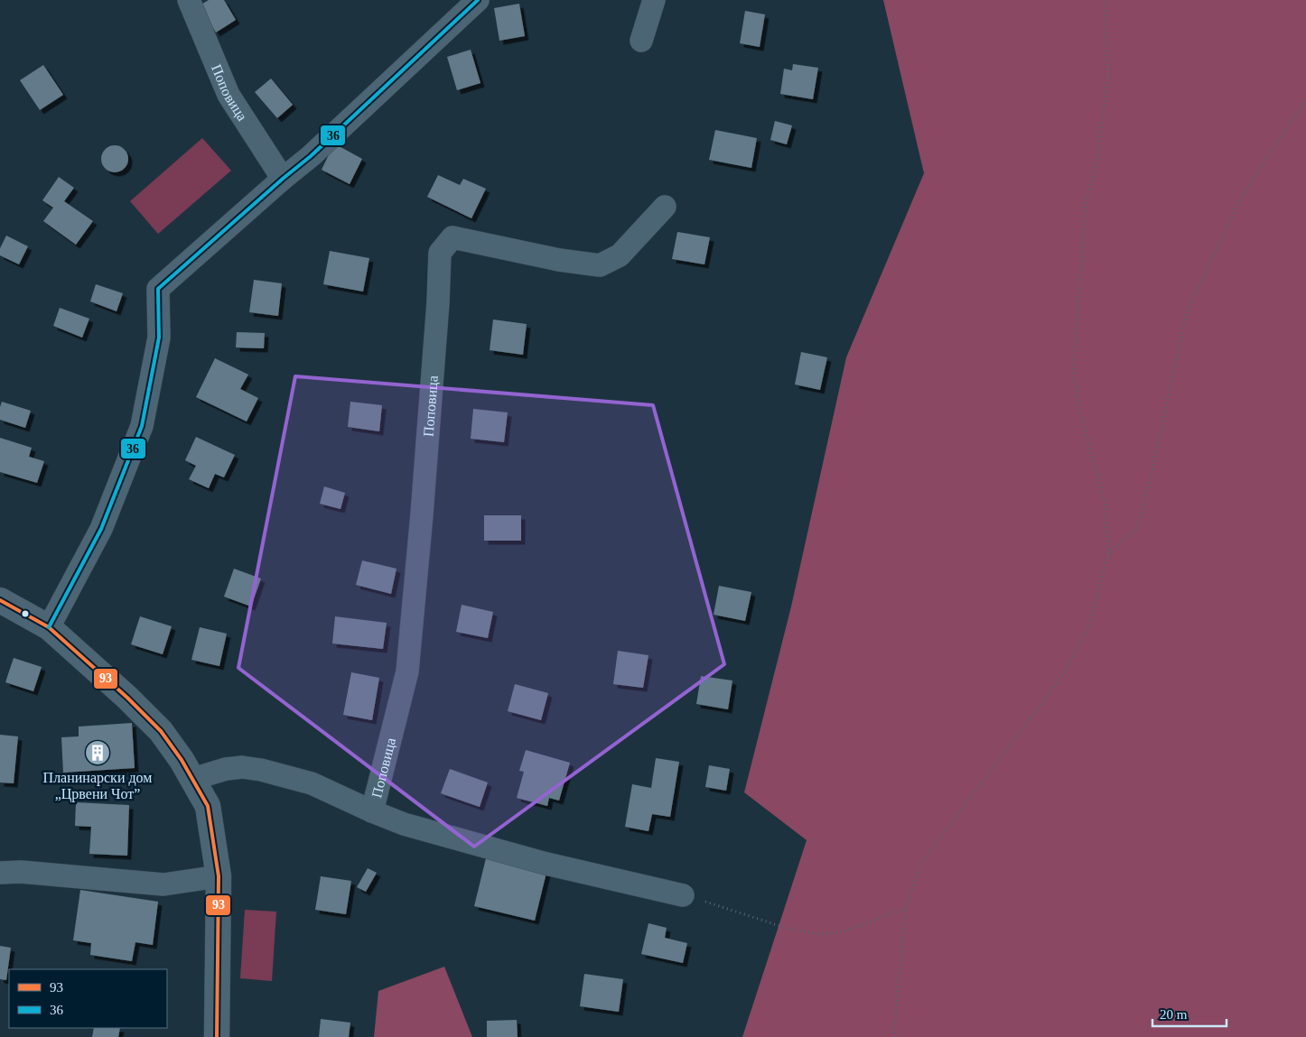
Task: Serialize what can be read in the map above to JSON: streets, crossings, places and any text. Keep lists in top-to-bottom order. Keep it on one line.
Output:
{"streets":{"street":["Поповица"]},"places":{"building":["Планинарски дом „Црвени Чот”"]},"lines":["transit line 36","transit line 93"],"legend":["93","36"],"scale_bar":"20 m"}
